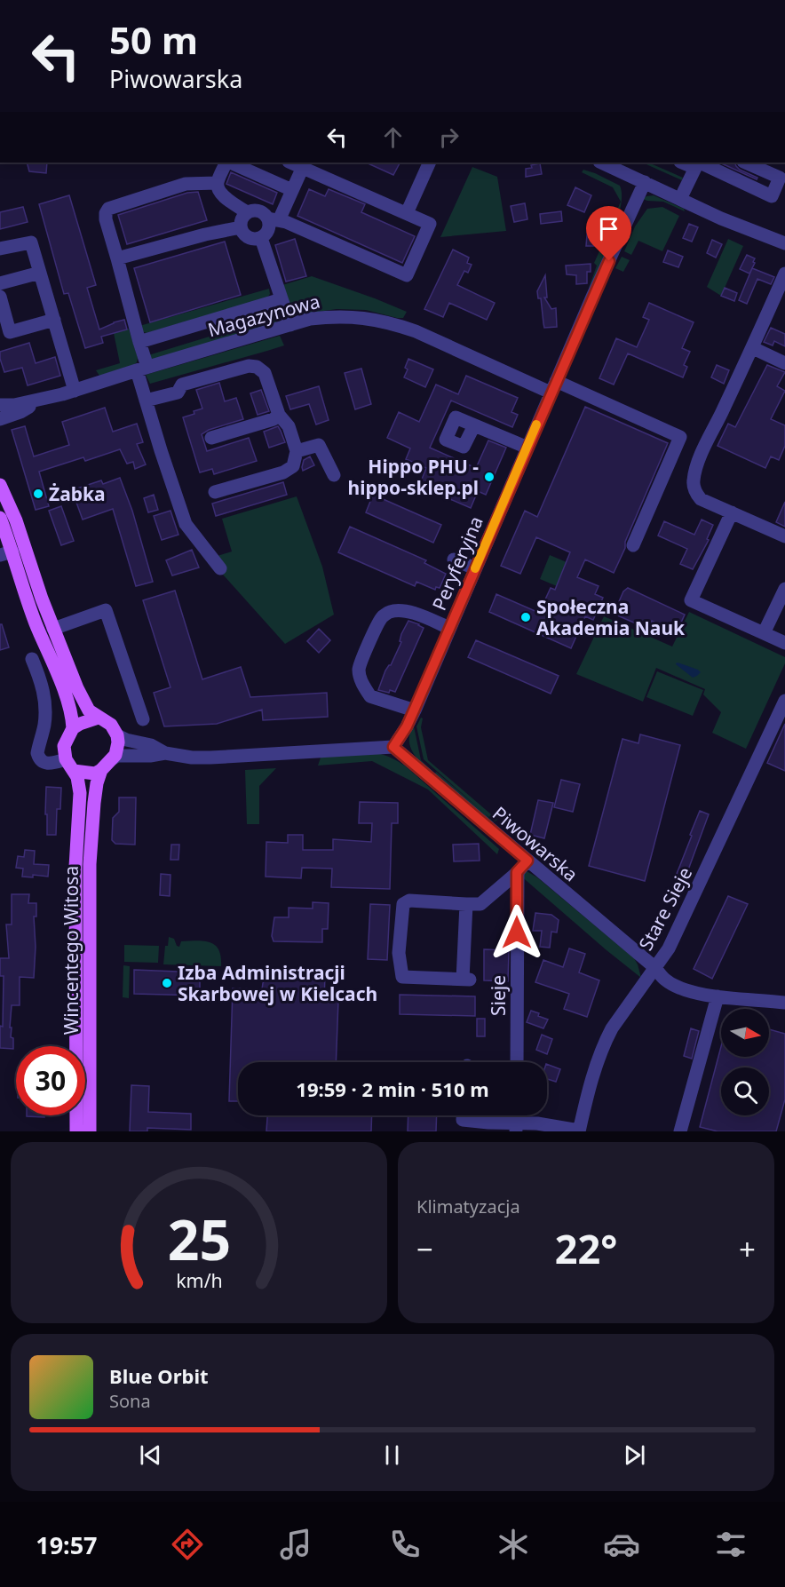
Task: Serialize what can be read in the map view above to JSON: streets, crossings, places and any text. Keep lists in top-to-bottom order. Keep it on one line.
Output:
{"streets":{"main road":["Wincentego Witosa"],"street":["Magazynowa","Peryferyjna","Piwowarska","Stare Sieje","Sieje"]},"crossings":[["Magazynowa","Peryferyjna"],["Peryferyjna","Piwowarska"],["Piwowarska","Stare Sieje"]],"places":["Hippo PHU - hippo-sklep.pl","Żabka","Społeczna Akademia Nauk","Izba Administracji Skarbowej w Kielcach"],"north":"right","page":{"turn":["50 m","Piwowarska"],"limit":"30","trip":"19:59 · 2 min · 510 m","tile":"Klimatyzacja","heat":["−","22°","+"],"song":["Blue Orbit","Sona"],"tabs":"19:57","gauge":["25","km/h"]}}
